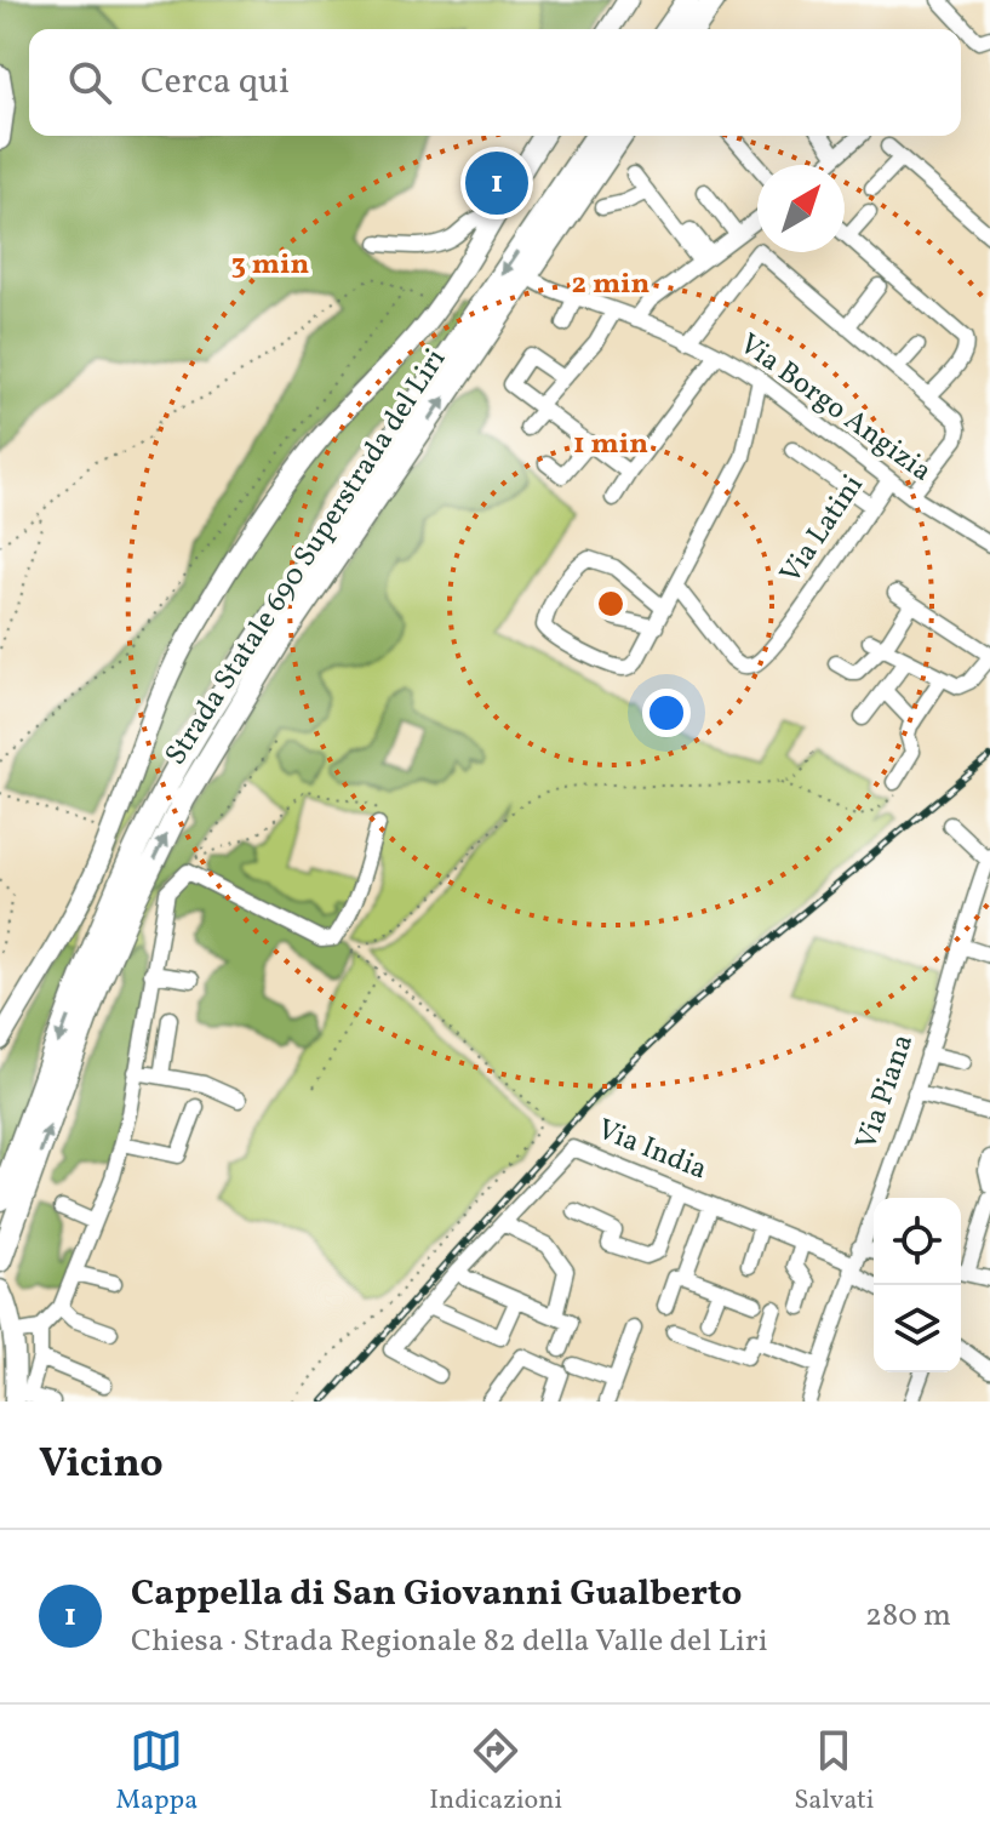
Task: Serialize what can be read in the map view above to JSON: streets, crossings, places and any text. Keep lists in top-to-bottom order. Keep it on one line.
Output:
{"streets":{"highway":["Strada Statale 690 Superstrada del Liri"],"street":["Via Borgo Angizia","Via Latini","Via Piana","Via India"]},"crossings":[["Via Borgo Angizia","Via Latini"],["Via Piana","Via India"]],"north":"top right","page":{"search":"Cerca qui","pins":"1","heading":"Vicino","list":[{"mark":"1","name":"Cappella di San Giovanni Gualberto","note":"Chiesa · Strada Regionale 82 della Valle del Liri","value":"280 m"}],"nav":["Mappa","Indicazioni","Salvati"]},"rings":["3 min","2 min","1 min"]}
